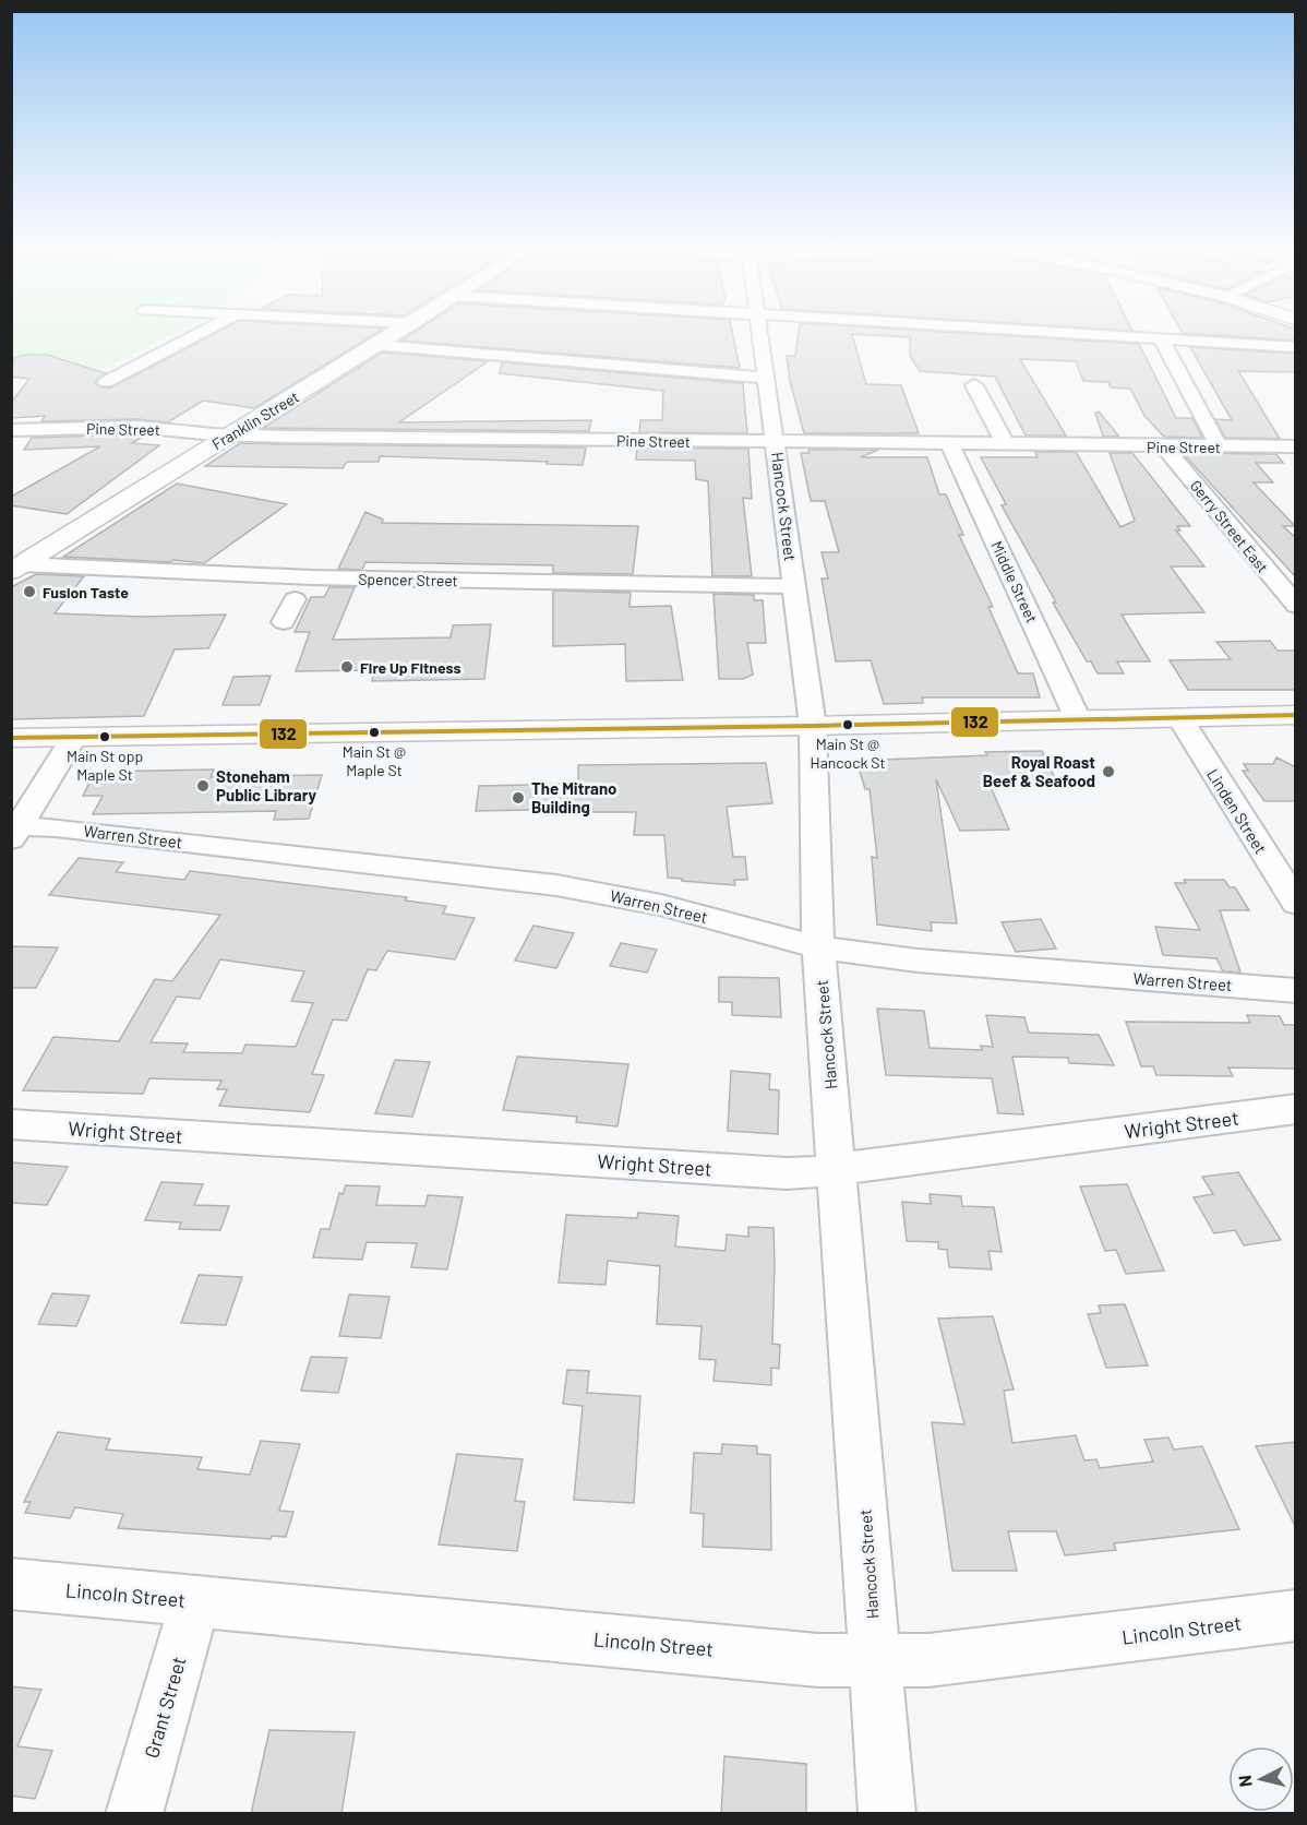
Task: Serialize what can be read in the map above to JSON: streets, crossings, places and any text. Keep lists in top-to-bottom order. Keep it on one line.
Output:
{"streets":{"main road":["Franklin Street"],"street":["Pine Street","Hancock Street","Gerry Street East","Spencer Street","Middle Street","Linden Street","Warren Street","Wright Street","Lincoln Street","Grant Street"]},"crossings":[["Franklin Street","Pine Street"],["Franklin Street","Spencer Street"],["Pine Street","Hancock Street"],["Pine Street","Gerry Street East"],["Pine Street","Middle Street"],["Hancock Street","Spencer Street"],["Hancock Street","Warren Street"],["Hancock Street","Wright Street"],["Hancock Street","Lincoln Street"],["Lincoln Street","Grant Street"]],"places":["Fusion Taste","Fire Up Fitness","Main St @ Hancock St","Main St @ Maple St","Main St opp Maple St","Royal Roast Beef & Seafood","Stoneham Public Library","The Mitrano Building"],"lines":["transit line 132"],"north":"left"}
